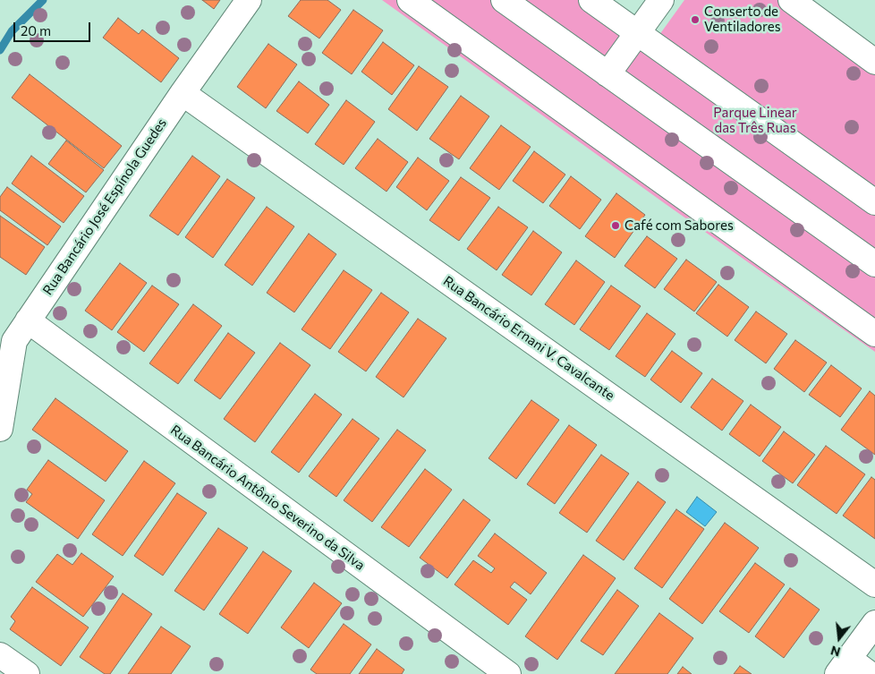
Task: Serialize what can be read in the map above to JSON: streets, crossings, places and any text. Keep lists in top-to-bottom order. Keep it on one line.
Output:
{"streets":{"street":["Rua Bancário José Espínola Guedes","Rua Bancário Ernani V. Cavalcante","Rua Bancário Antônio Severino da Silva"]},"crossings":[["Rua Bancário José Espínola Guedes","Rua Bancário Ernani V. Cavalcante"],["Rua Bancário José Espínola Guedes","Rua Bancário Antônio Severino da Silva"]],"parks":["Parque Linear das Três Ruas"],"places":["Conserto de Ventiladores","Café com Sabores"],"scale_bar":"20 m","north":"bottom"}
